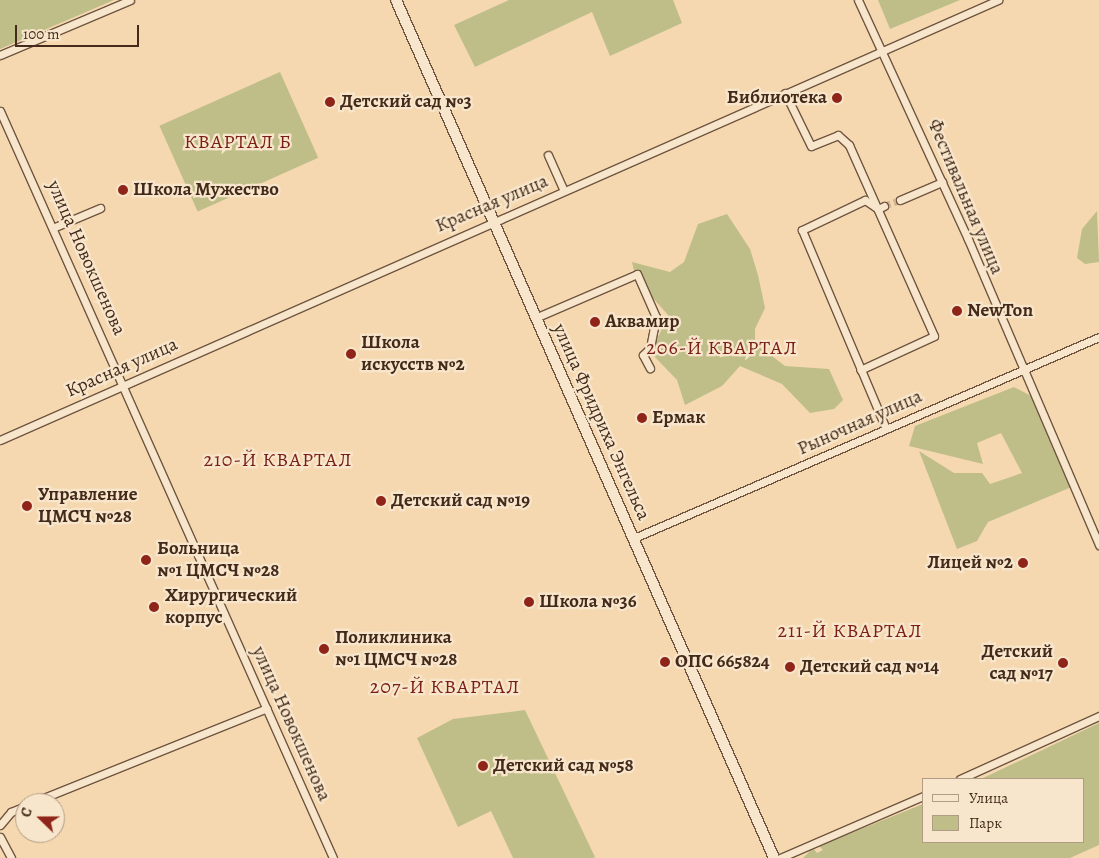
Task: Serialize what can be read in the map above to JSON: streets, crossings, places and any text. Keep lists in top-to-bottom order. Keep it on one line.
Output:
{"streets":{"street":["Фестивальная улица","Красная улица","улица Новокшенова","улица Фридриха Энгельса","Рыночная улица"]},"crossings":[["Фестивальная улица","Красная улица"],["Фестивальная улица","Рыночная улица"],["Красная улица","улица Новокшенова"],["Красная улица","улица Фридриха Энгельса"],["улица Фридриха Энгельса","Рыночная улица"]],"districts":["КВАРТАЛ Б","206-Й КВАРТАЛ","210-Й КВАРТАЛ","211-Й КВАРТАЛ","207-Й КВАРТАЛ"],"places":["Библиотека","Детский сад №3","Школа Мужество","NewTon","Аквамир","Школа искусств №2","Ермак","Детский сад №19","Управление ЦМСЧ №28","Больница №1 ЦМСЧ №28","Лицей №2","Школа №36","Хирургический корпус","Поликлиника №1 ЦМСЧ №28","ОПС 665824","Детский сад №17","Детский сад №14","Детский сад №58"],"legend":["Улица","Парк"],"scale_bar":"100 m","north":"left"}
